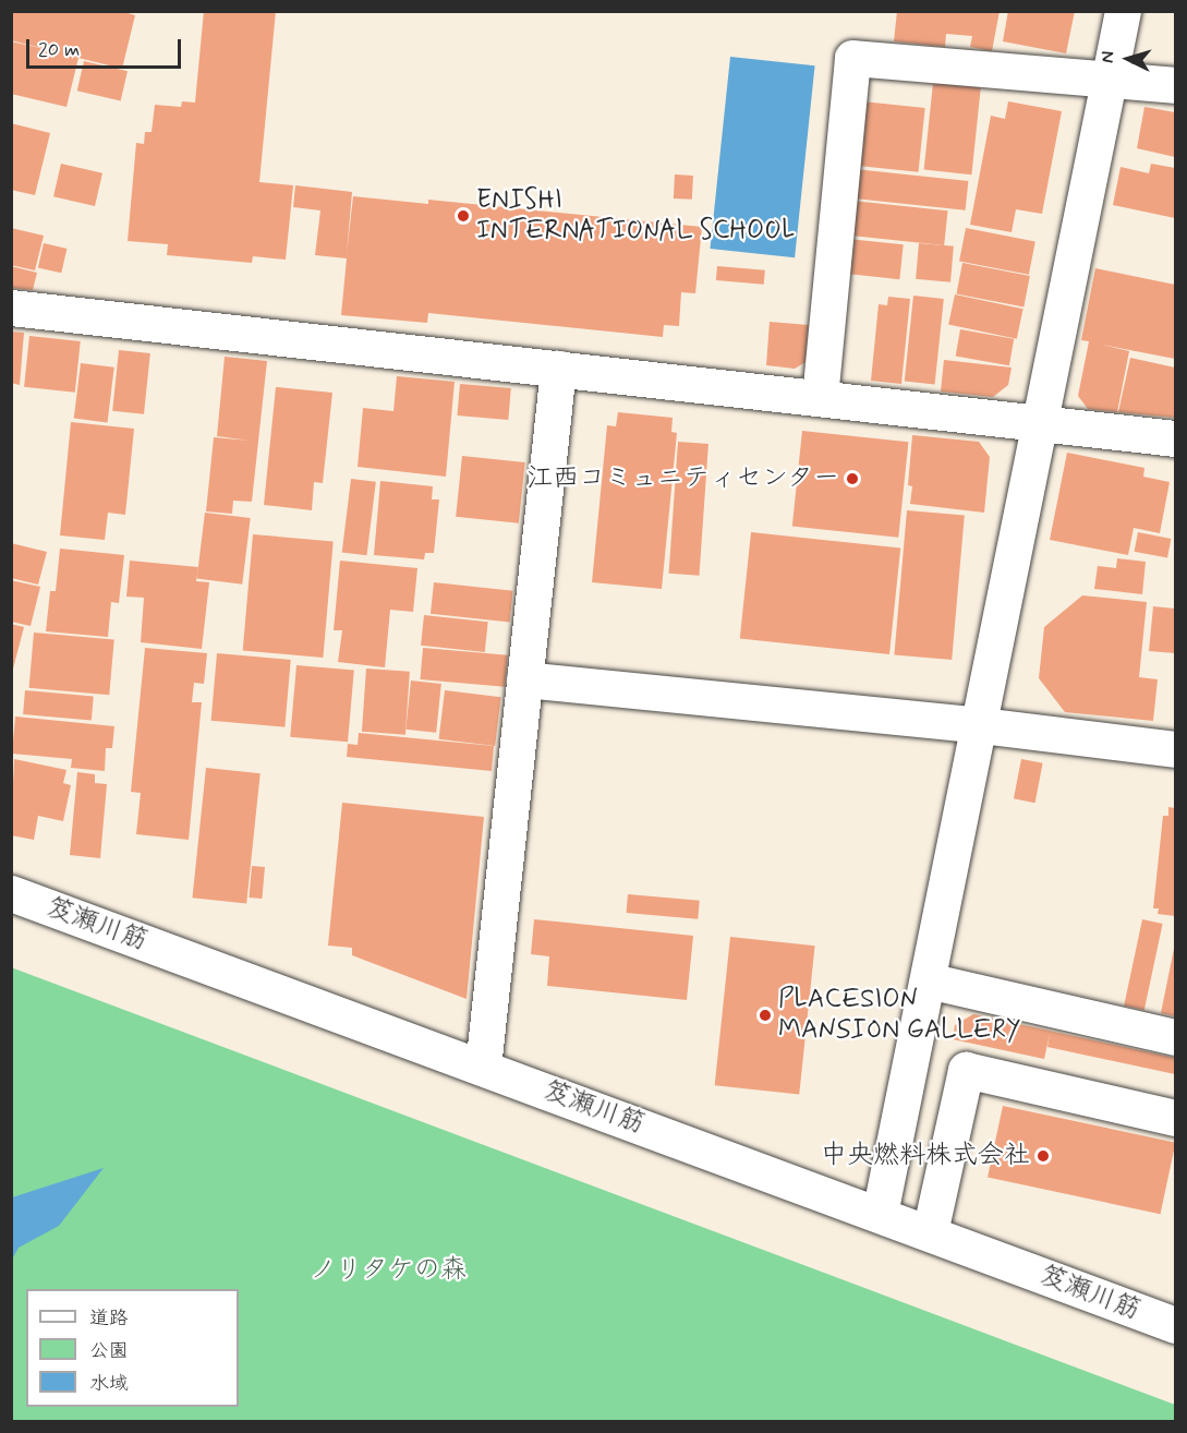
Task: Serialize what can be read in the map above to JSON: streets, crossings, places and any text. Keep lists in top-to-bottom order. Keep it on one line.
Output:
{"streets":{"street":["笈瀬川筋"]},"parks":["ノリタケの森"],"places":["ENISHI INTERNATIONAL SCHOOL","江西コミュニティセンター","PLACESION MANSION GALLERY","中央燃料株式会社"],"legend":["道路","公園","水域"],"scale_bar":"20 m","north":"left"}
